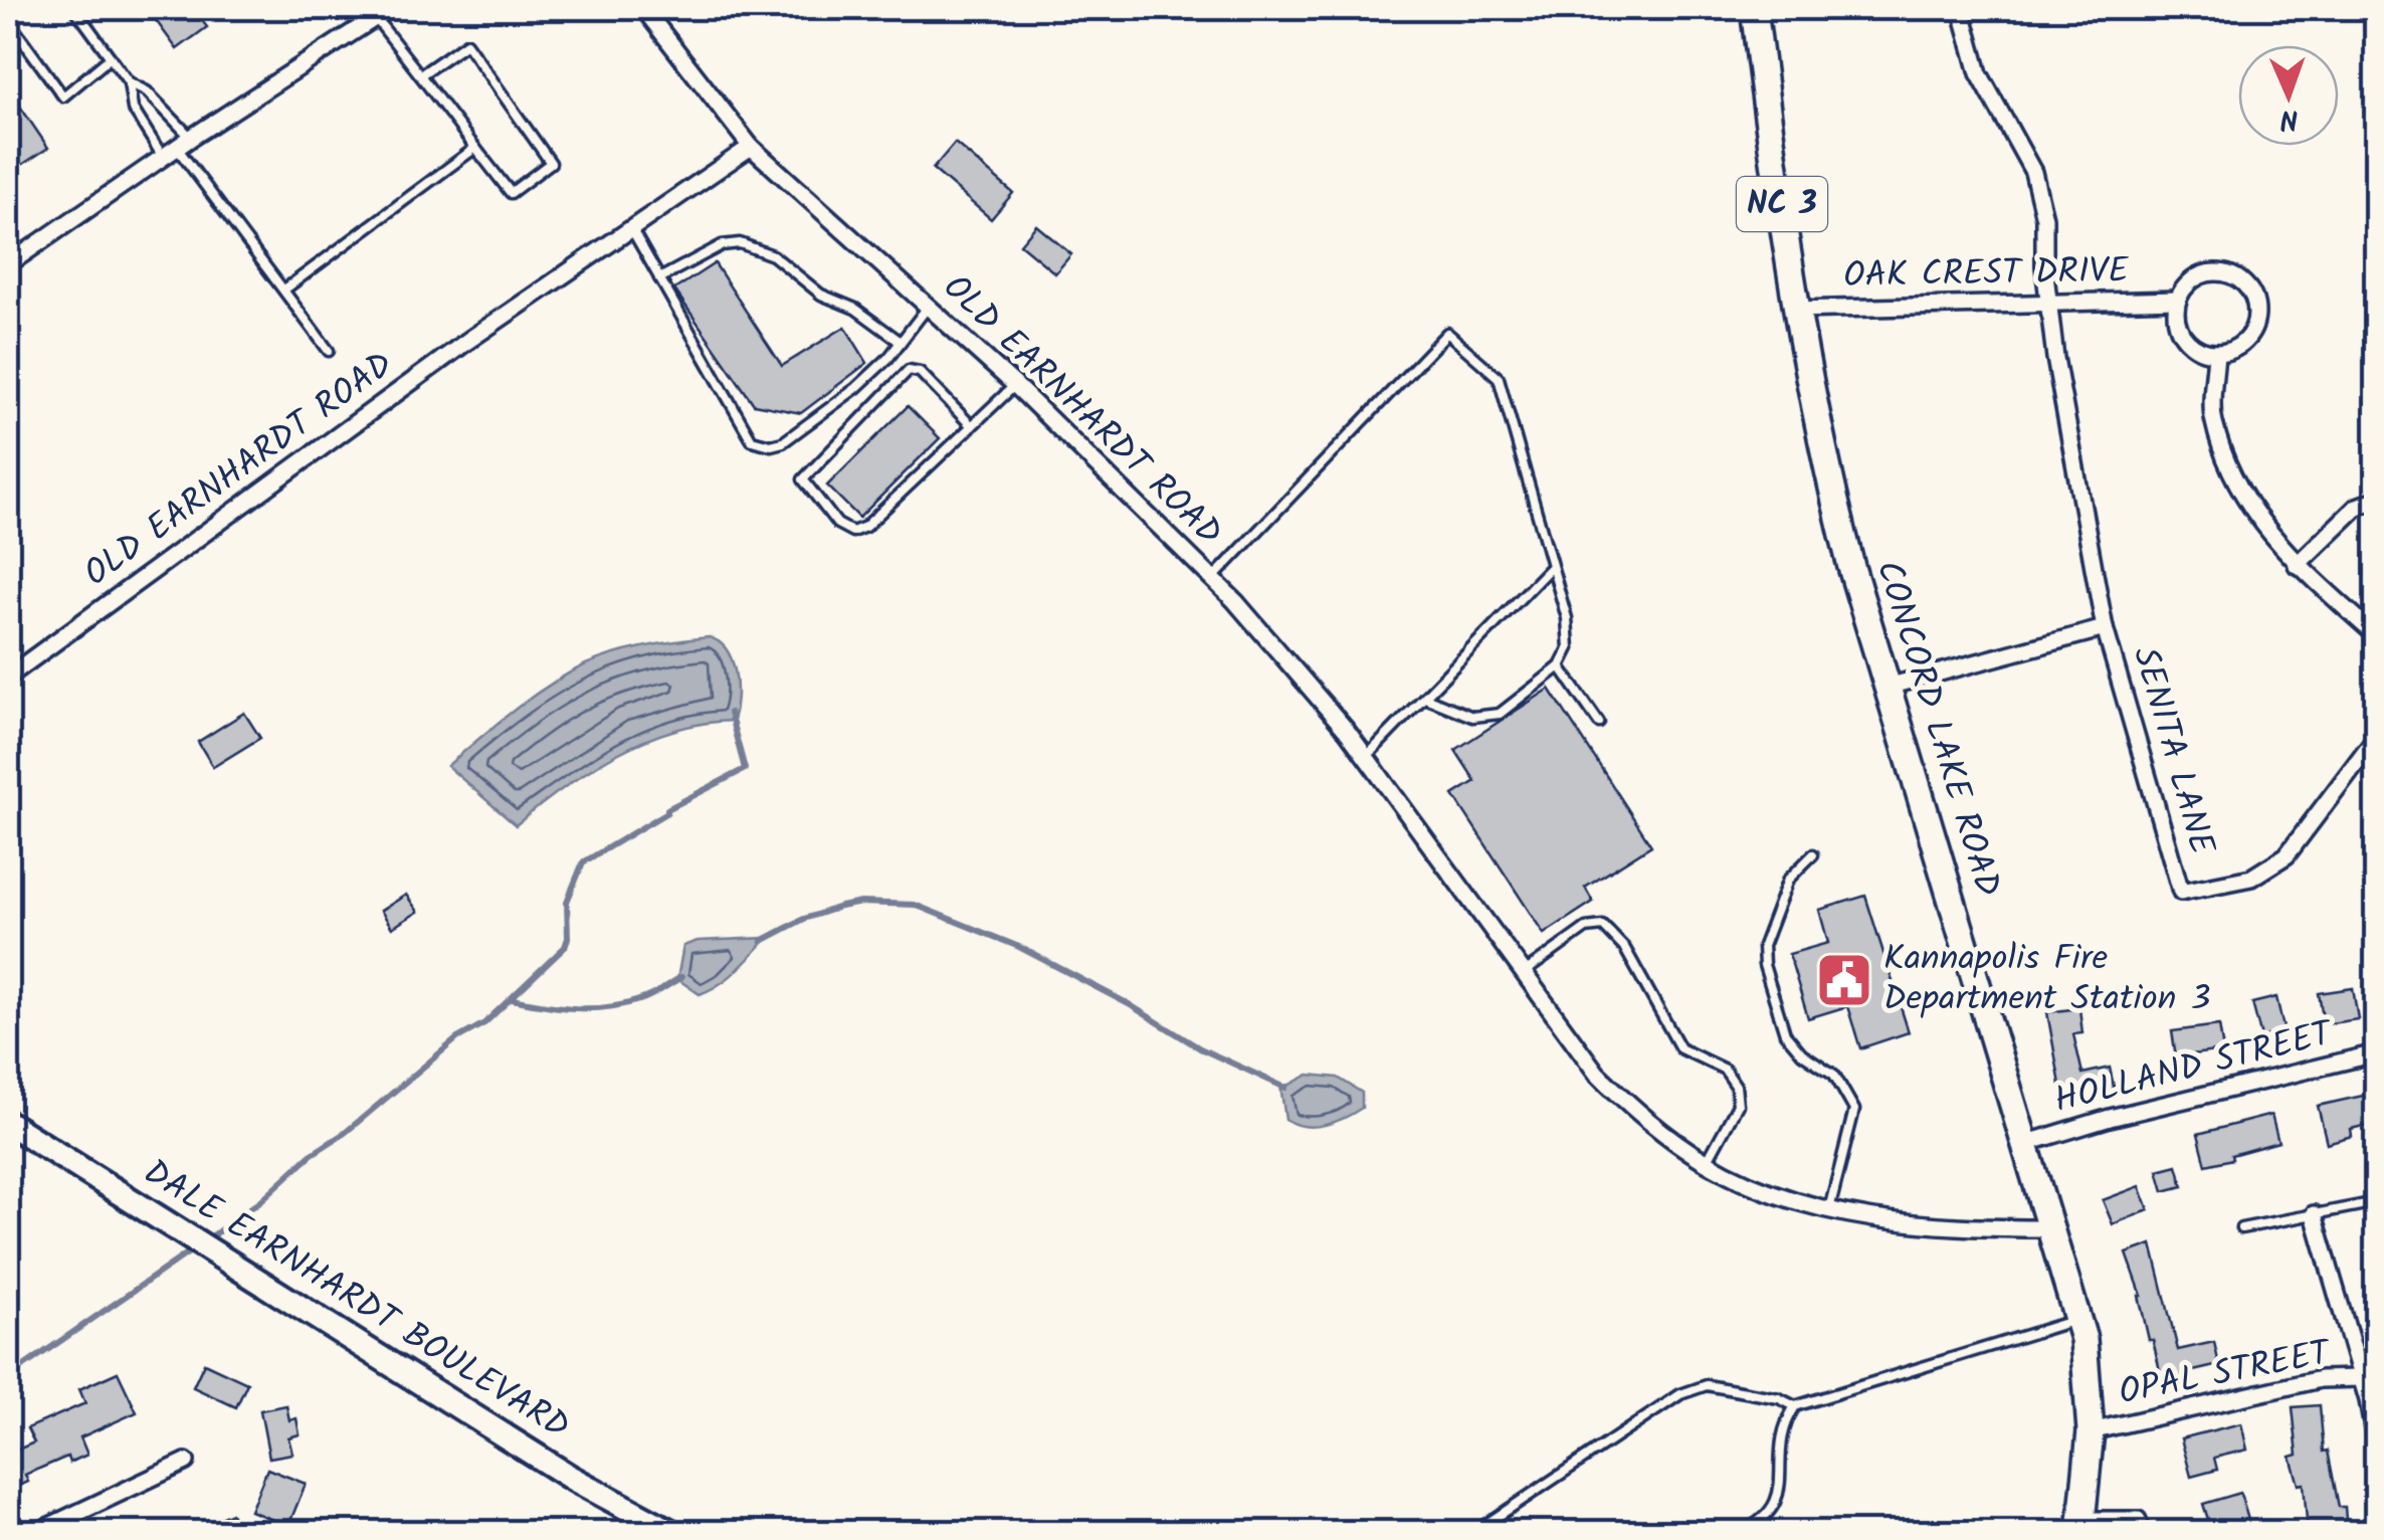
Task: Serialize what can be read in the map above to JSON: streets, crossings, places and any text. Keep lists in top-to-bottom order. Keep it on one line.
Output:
{"streets":{"main road":["NC 3","CONCORD LAKE ROAD","DALE EARNHARDT BOULEVARD"],"street":["OAK CREST DRIVE","OLD EARNHARDT ROAD","SENITA LANE","HOLLAND STREET","OPAL STREET"]},"crossings":[["OAK CREST DRIVE","CONCORD LAKE ROAD"],["OAK CREST DRIVE","SENITA LANE"],["OLD EARNHARDT ROAD","CONCORD LAKE ROAD"],["CONCORD LAKE ROAD","HOLLAND STREET"],["CONCORD LAKE ROAD","OPAL STREET"]],"places":{"public building":["Kannapolis Fire Department Station 3"]},"north":"bottom"}
